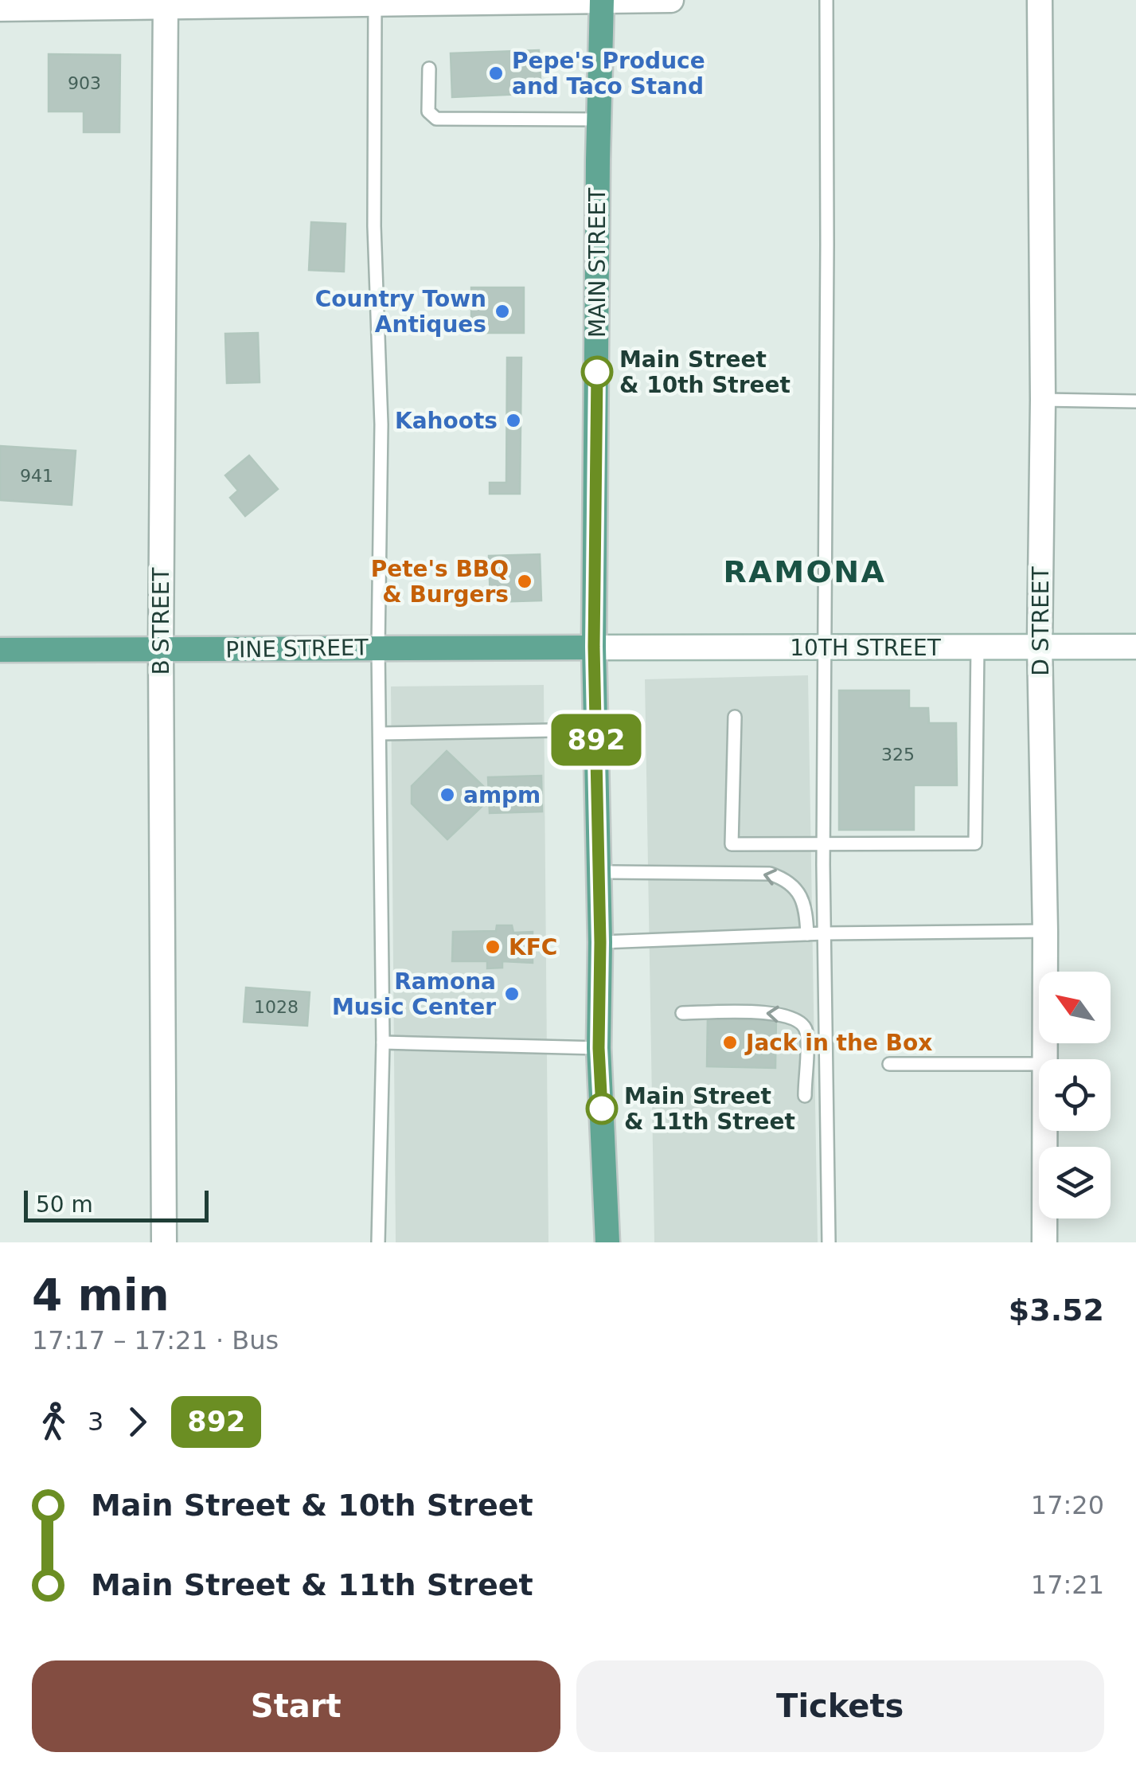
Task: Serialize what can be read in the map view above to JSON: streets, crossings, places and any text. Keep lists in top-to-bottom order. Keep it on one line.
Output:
{"streets":{"main road":["MAIN STREET","PINE STREET"],"street":["B STREET","D STREET","10TH STREET"]},"crossings":[["MAIN STREET","10TH STREET"],["MAIN STREET","PINE STREET"],["B STREET","PINE STREET"],["D STREET","10TH STREET"],["10TH STREET","PINE STREET"]],"districts":["RAMONA"],"places":["Pepe's Produce and Taco Stand","Country Town Antiques","Main Street & 10th Street","Kahoots","Pete's BBQ & Burgers","ampm","KFC","Ramona Music Center","Jack in the Box","Main Street & 11th Street"],"lines":["bus line 892"],"house_numbers":["903","941","325","1028"],"scale_bar":"50 m","north":"top left","page":{"on_map":"892","scale":"50 m","heading":["4 min","17:17 – 17:21 · Bus","$3.52"],"legs":["3","892"],"list":[{"name":"Main Street & 10th Street","value":"17:20"},{"name":"Main Street & 11th Street","value":"17:21"}],"buttons":["Start","Tickets"]}}
